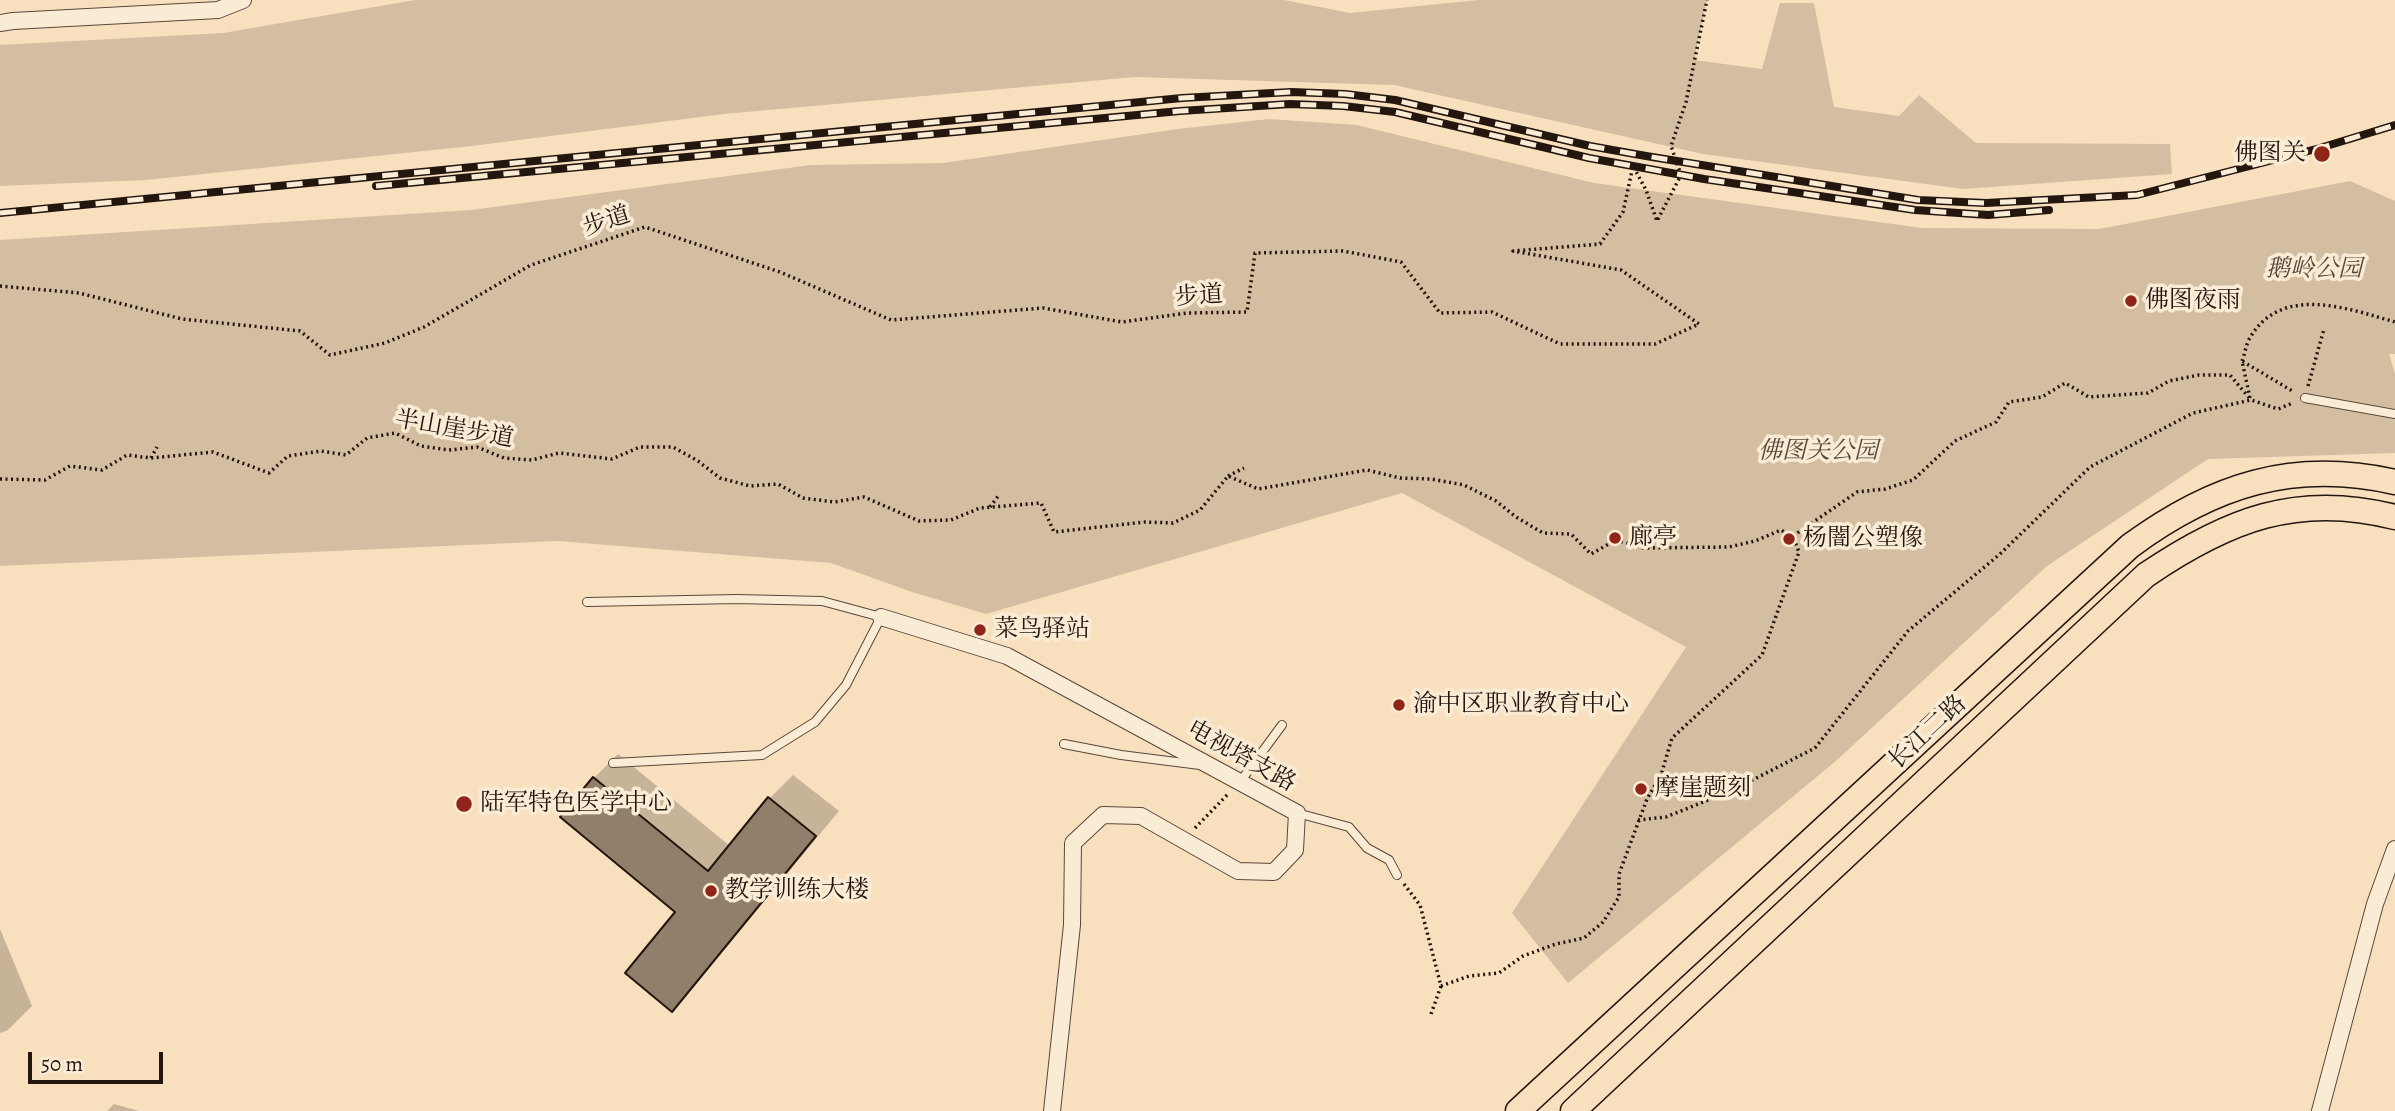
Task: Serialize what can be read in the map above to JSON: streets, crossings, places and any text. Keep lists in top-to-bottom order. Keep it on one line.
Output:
{"streets":{"main road":["长江二路"],"street":["电视塔支路"],"path":["步道","半山崖步道"]},"parks":["鹅岭公园","佛图关公园"],"places":["佛图关","佛图夜雨","廊亭","杨闇公塑像","菜鸟驿站","渝中区职业教育中心","摩崖题刻","陆军特色医学中心","教学训练大楼"],"scale_bar":"50 m"}
